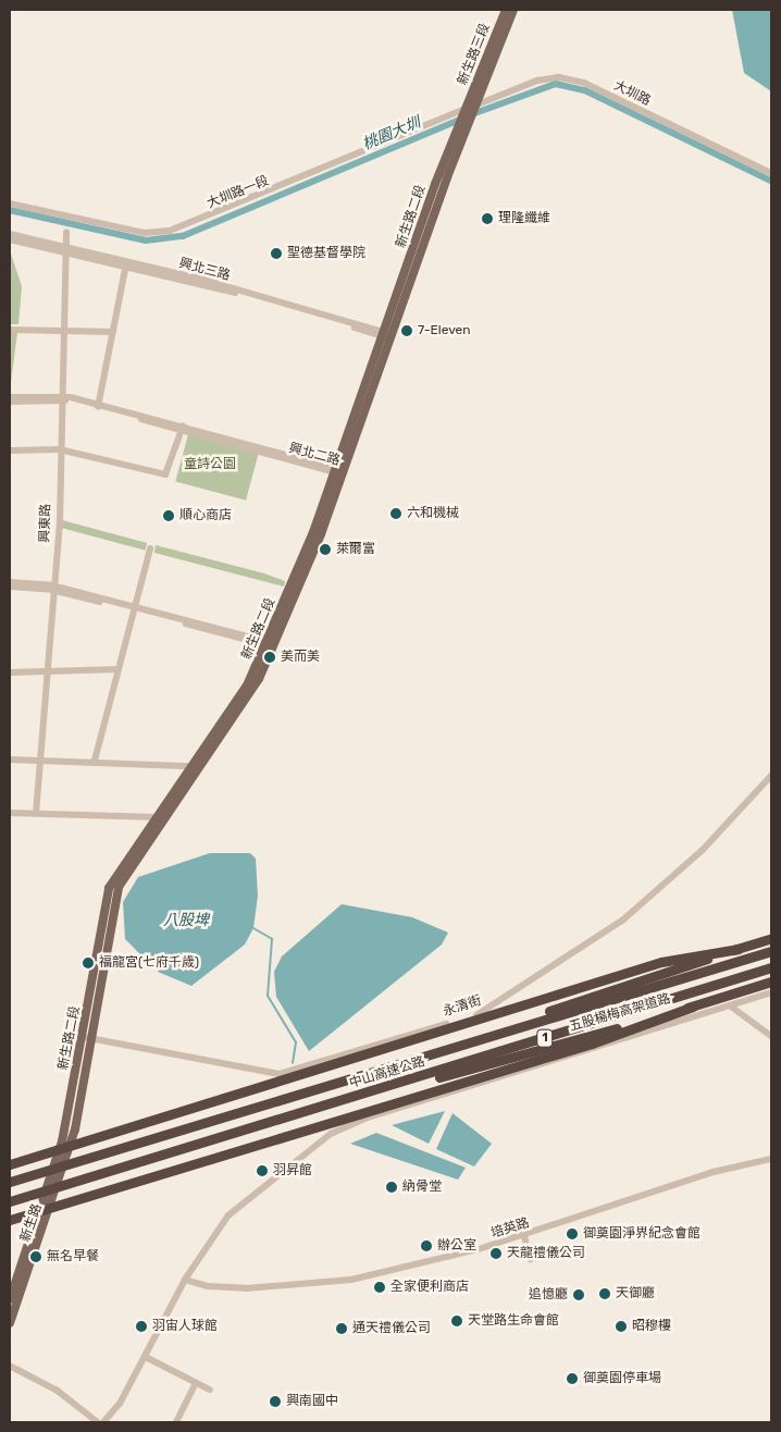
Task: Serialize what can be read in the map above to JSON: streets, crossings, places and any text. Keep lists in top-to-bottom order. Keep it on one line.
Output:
{"streets":{"highway":["五股楊梅高架道路","1","中山高速公路"],"main road":["新生路三段","新生路二段","新生路"],"street":["大圳路","大圳路一段","興北三路","興北二路","興東路","永清街","培英路"]},"crossings":[["新生路三段","大圳路"],["新生路三段","大圳路一段"],["新生路三段","新生路二段"],["大圳路","新生路二段"],["大圳路一段","新生路二段"],["新生路二段","興北三路"],["新生路二段","興北二路"],["新生路二段","永清街"],["新生路二段","新生路"],["興北三路","興東路"],["興北二路","興東路"],["五股楊梅高架道路","中山高速公路"]],"water":["桃園大圳","八股埤"],"parks":["童詩公園"],"places":["理隆纖維","聖德基督學院","7-Eleven","六和機械","順心商店","萊爾富","美而美","福龍宮(七府千歲)","羽昇館","納骨堂","御奠園淨界紀念會館","辦公室","天龍禮儀公司","無名早餐","全家便利商店","天御廳","追憶廳","天堂路生命會館","羽宙人球館","昭穆樓","通天禮儀公司","御奠園停車場","興南國中"]}
